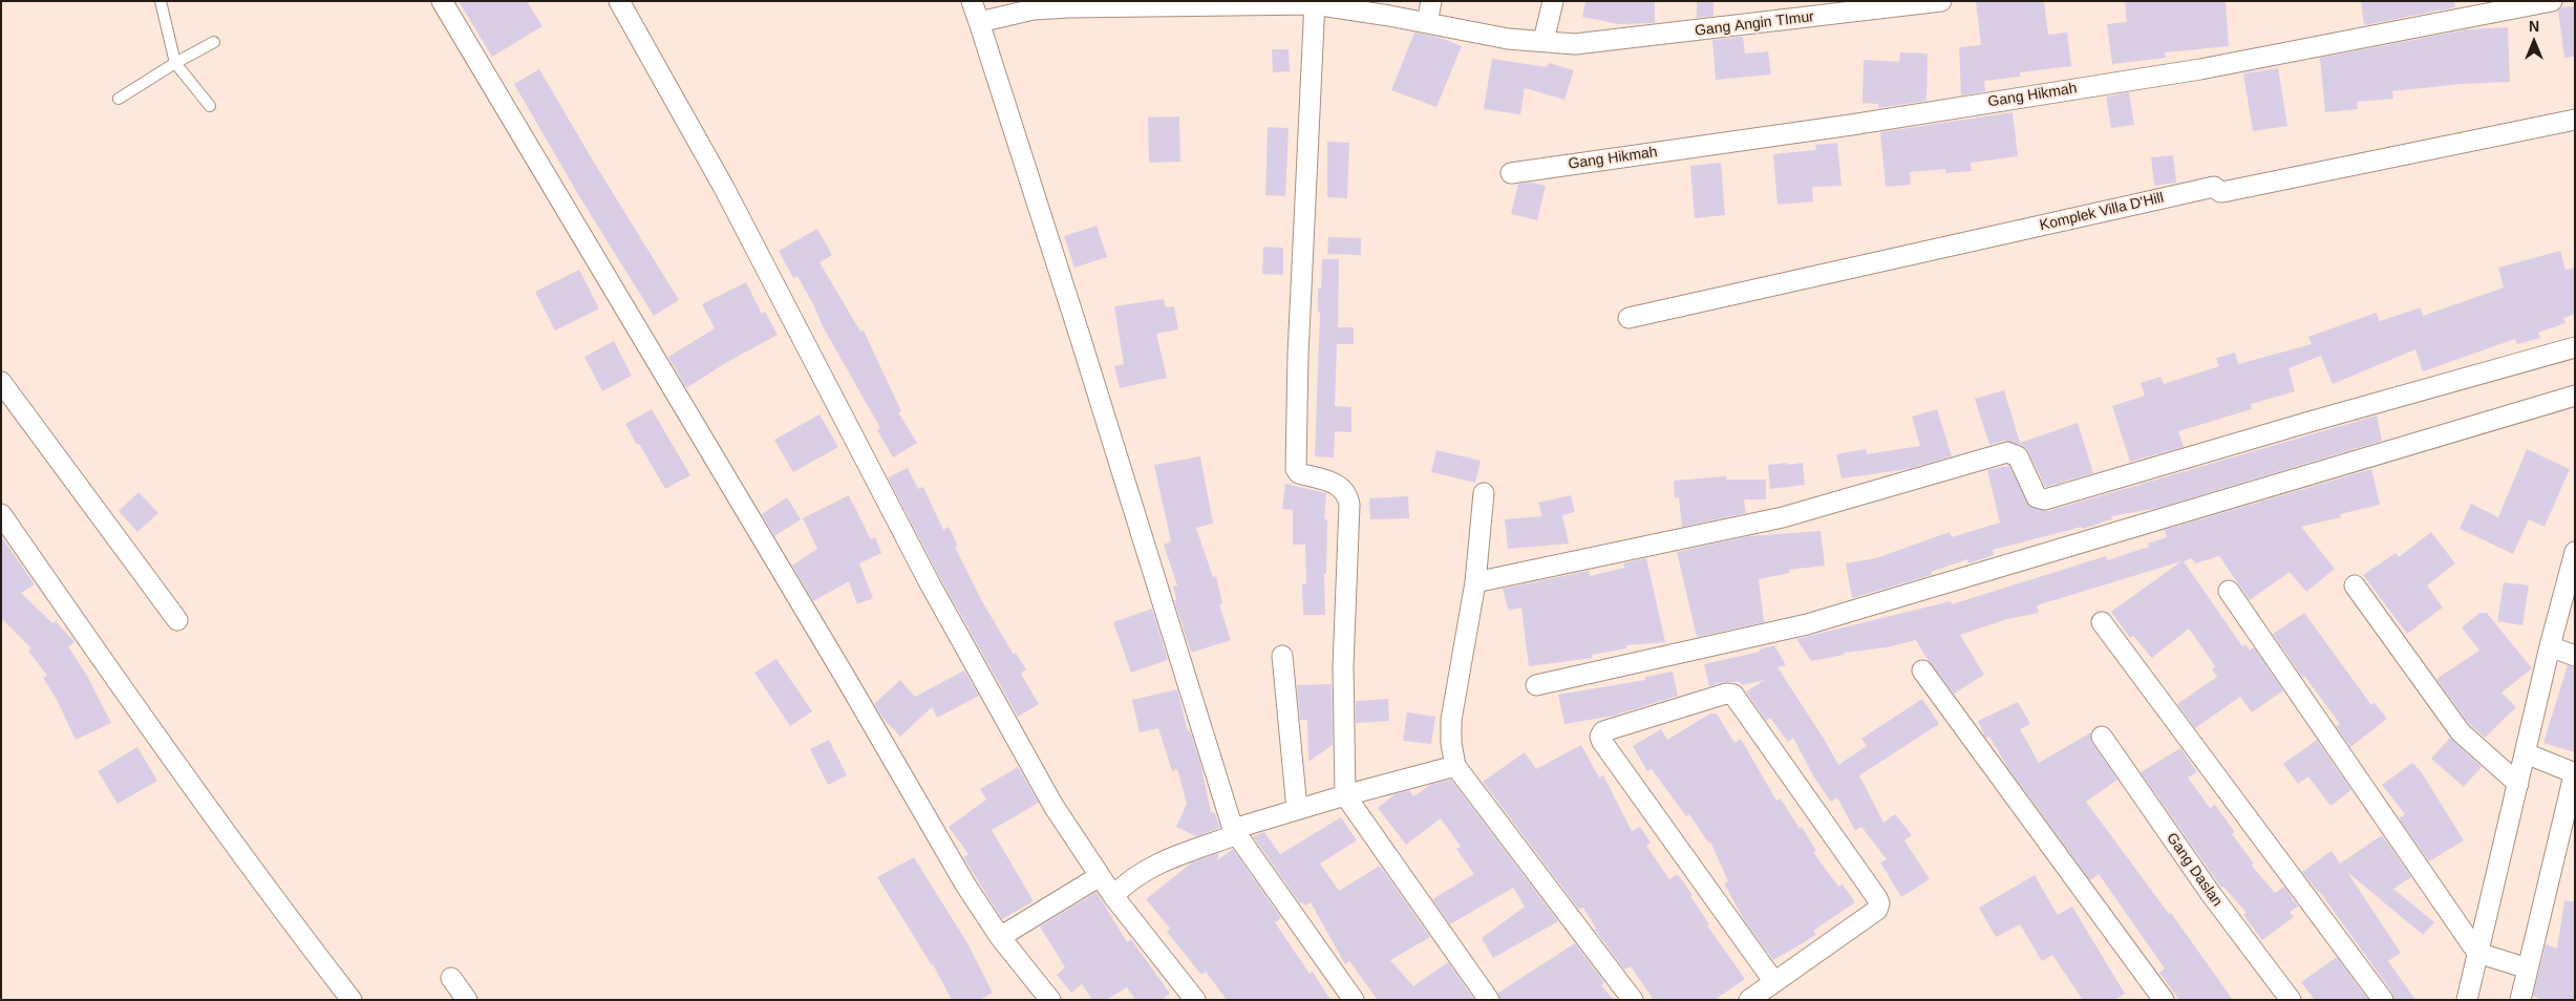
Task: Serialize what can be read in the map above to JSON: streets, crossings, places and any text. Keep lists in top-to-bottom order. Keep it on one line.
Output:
{"streets":{"street":["Gang Angin TImur","Gang Hikmah","Komplek Villa D'Hill","Gang Daslan"]},"north":"top"}
